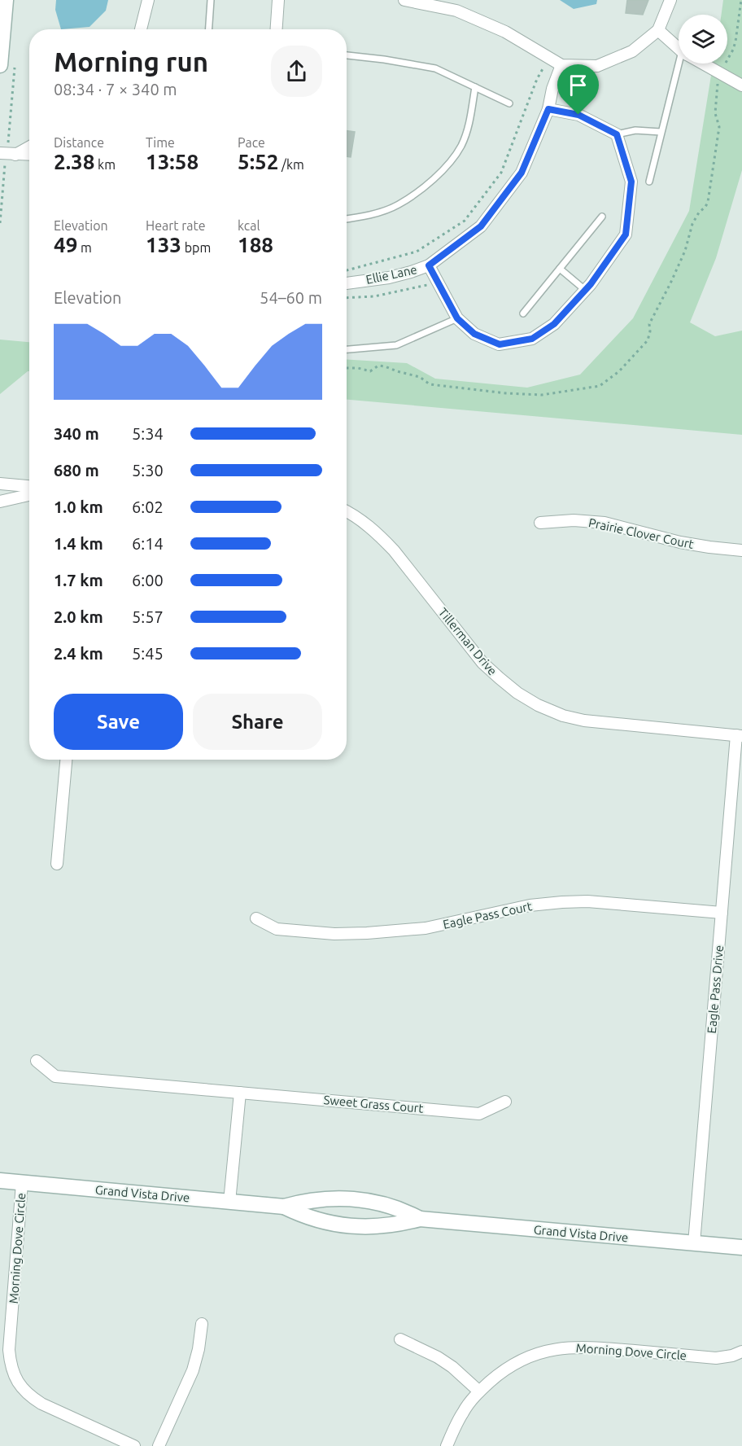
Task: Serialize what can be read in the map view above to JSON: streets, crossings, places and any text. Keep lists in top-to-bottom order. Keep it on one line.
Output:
{"streets":{"street":["Ellie Lane","Prairie Clover Court","Tillerman Drive","Eagle Pass Court","Eagle Pass Drive","Sweet Grass Court","Grand Vista Drive","Morning Dove Circle"]},"crossings":[["Tillerman Drive","Eagle Pass Drive"],["Eagle Pass Court","Eagle Pass Drive"],["Eagle Pass Drive","Grand Vista Drive"],["Grand Vista Drive","Morning Dove Circle"]],"page":{"heading":["Morning run","08:34 · 7 × 340 m"],"stats":[["Distance","2.38 km"],["Time","13:58"],["Pace","5:52 /km"],["Elevation","49 m"],["Heart rate","133 bpm"],["kcal","188"]],"chart":["Elevation","54–60 m"],"list":[{"name":"340 m","note":"5:34"},{"name":"680 m","note":"5:30"},{"name":"1.0 km","note":"6:02"},{"name":"1.4 km","note":"6:14"},{"name":"1.7 km","note":"6:00"},{"name":"2.0 km","note":"5:57"},{"name":"2.4 km","note":"5:45"}],"buttons":["Save","Share"]}}
